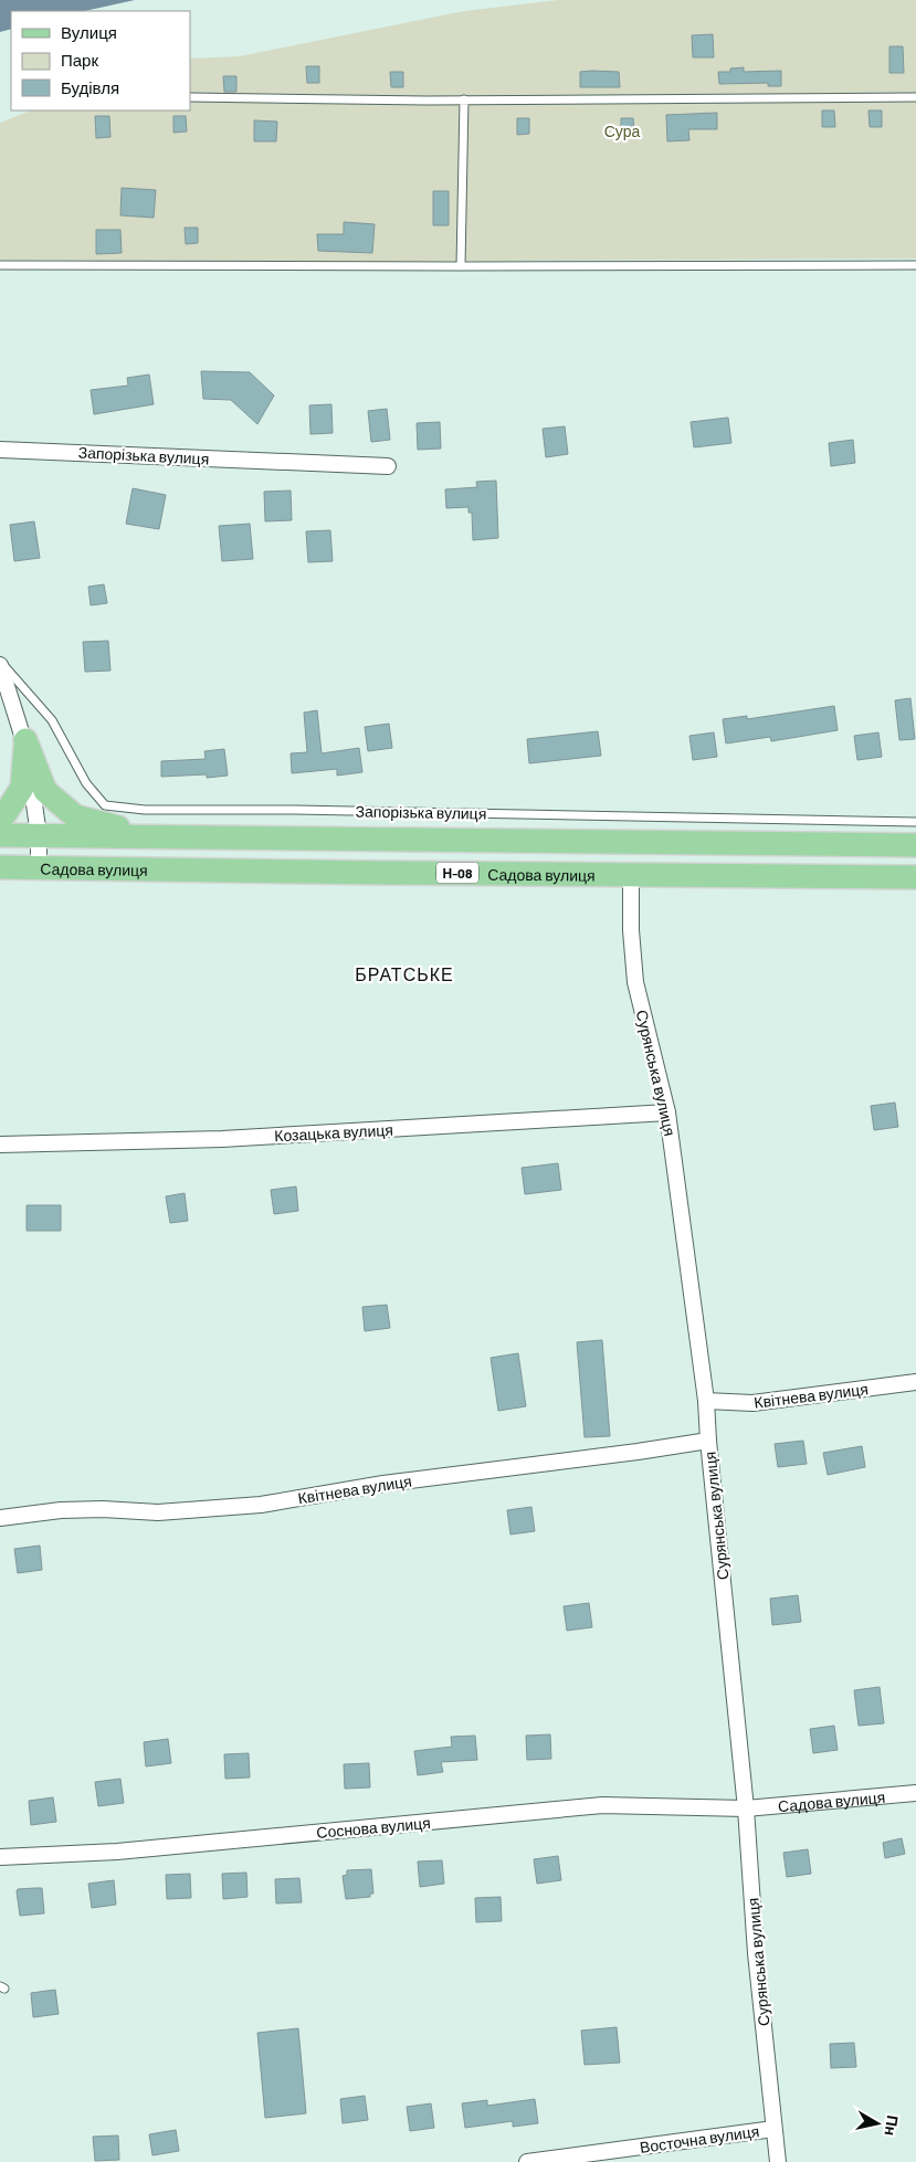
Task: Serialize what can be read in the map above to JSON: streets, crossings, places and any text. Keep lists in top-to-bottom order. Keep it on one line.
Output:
{"streets":{"main road":["Садова вулиця","Н-08"],"street":["Запорізька вулиця","Сурянська вулиця","Козацька вулиця","Квітнева вулиця","Соснова вулиця","Восточна вулиця"]},"crossings":[["Садова вулиця","Н-08"],["Садова вулиця","Сурянська вулиця"],["Садова вулиця","Соснова вулиця"],["Сурянська вулиця","Козацька вулиця"],["Сурянська вулиця","Квітнева вулиця"],["Сурянська вулиця","Соснова вулиця"],["Сурянська вулиця","Восточна вулиця"]],"districts":["БРАТСЬКЕ"],"parks":["Сура"],"legend":["Вулиця","Парк","Будівля"],"north":"right"}
